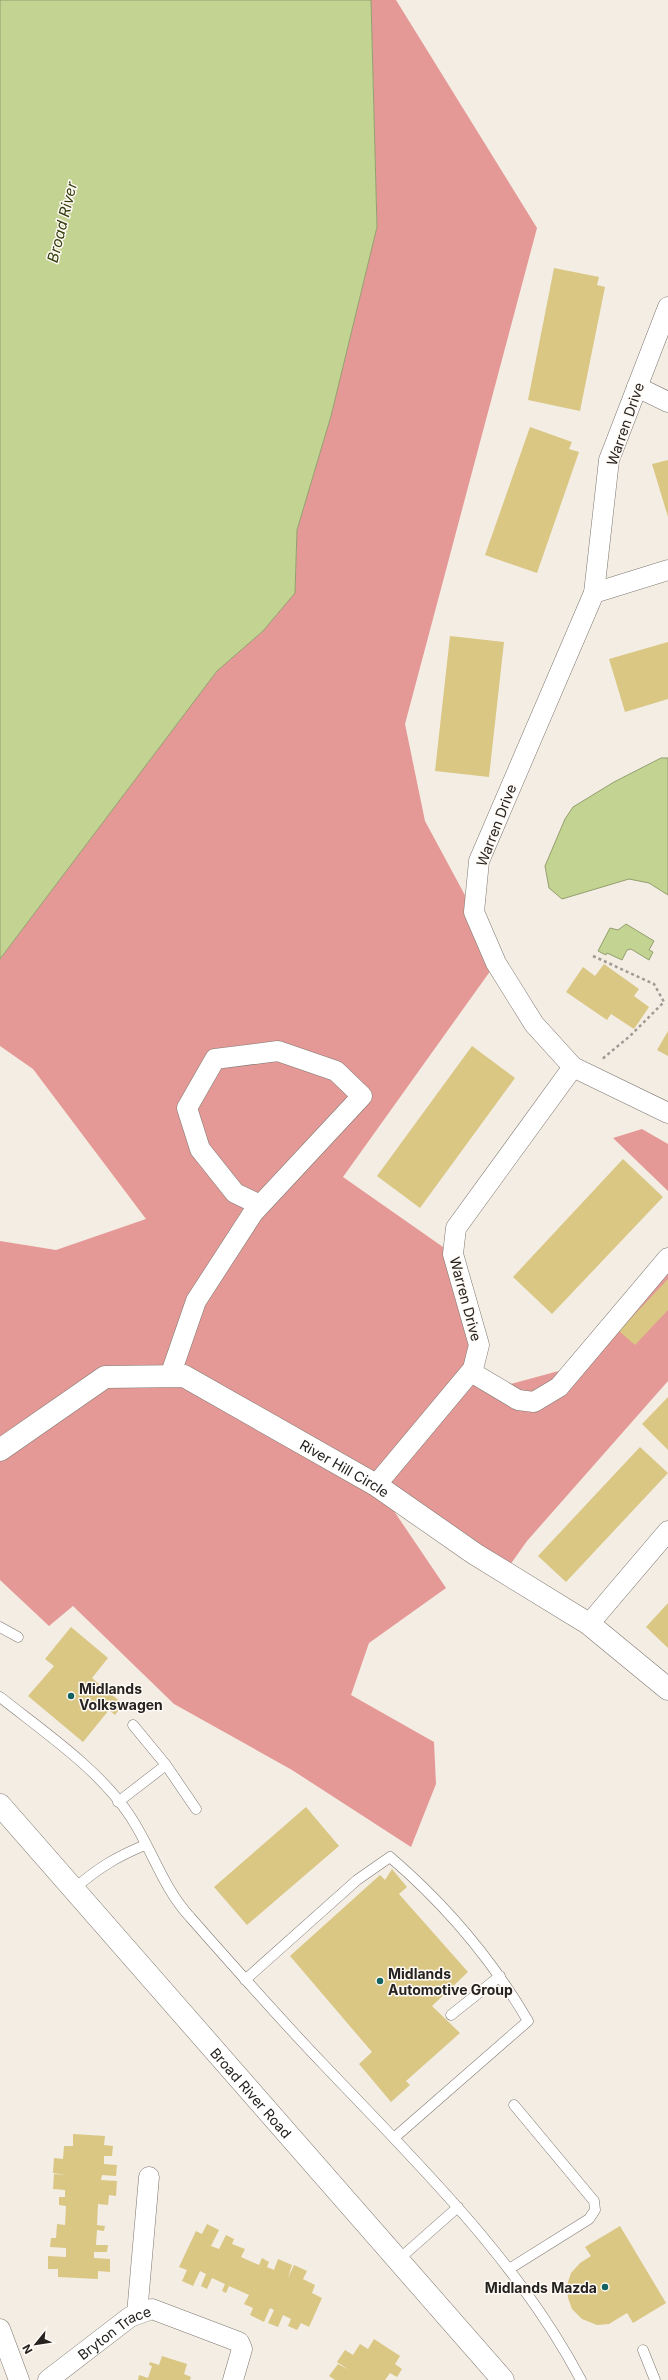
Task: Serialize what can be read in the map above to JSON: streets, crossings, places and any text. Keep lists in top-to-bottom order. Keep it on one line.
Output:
{"streets":{"street":["Warren Drive","River Hill Circle","Broad River Road","Bryton Trace"]},"crossings":[["Warren Drive","River Hill Circle"]],"water":["Broad River"],"places":["Midlands Volkswagen","Midlands Automotive Group","Midlands Mazda"],"north":"bottom left"}
